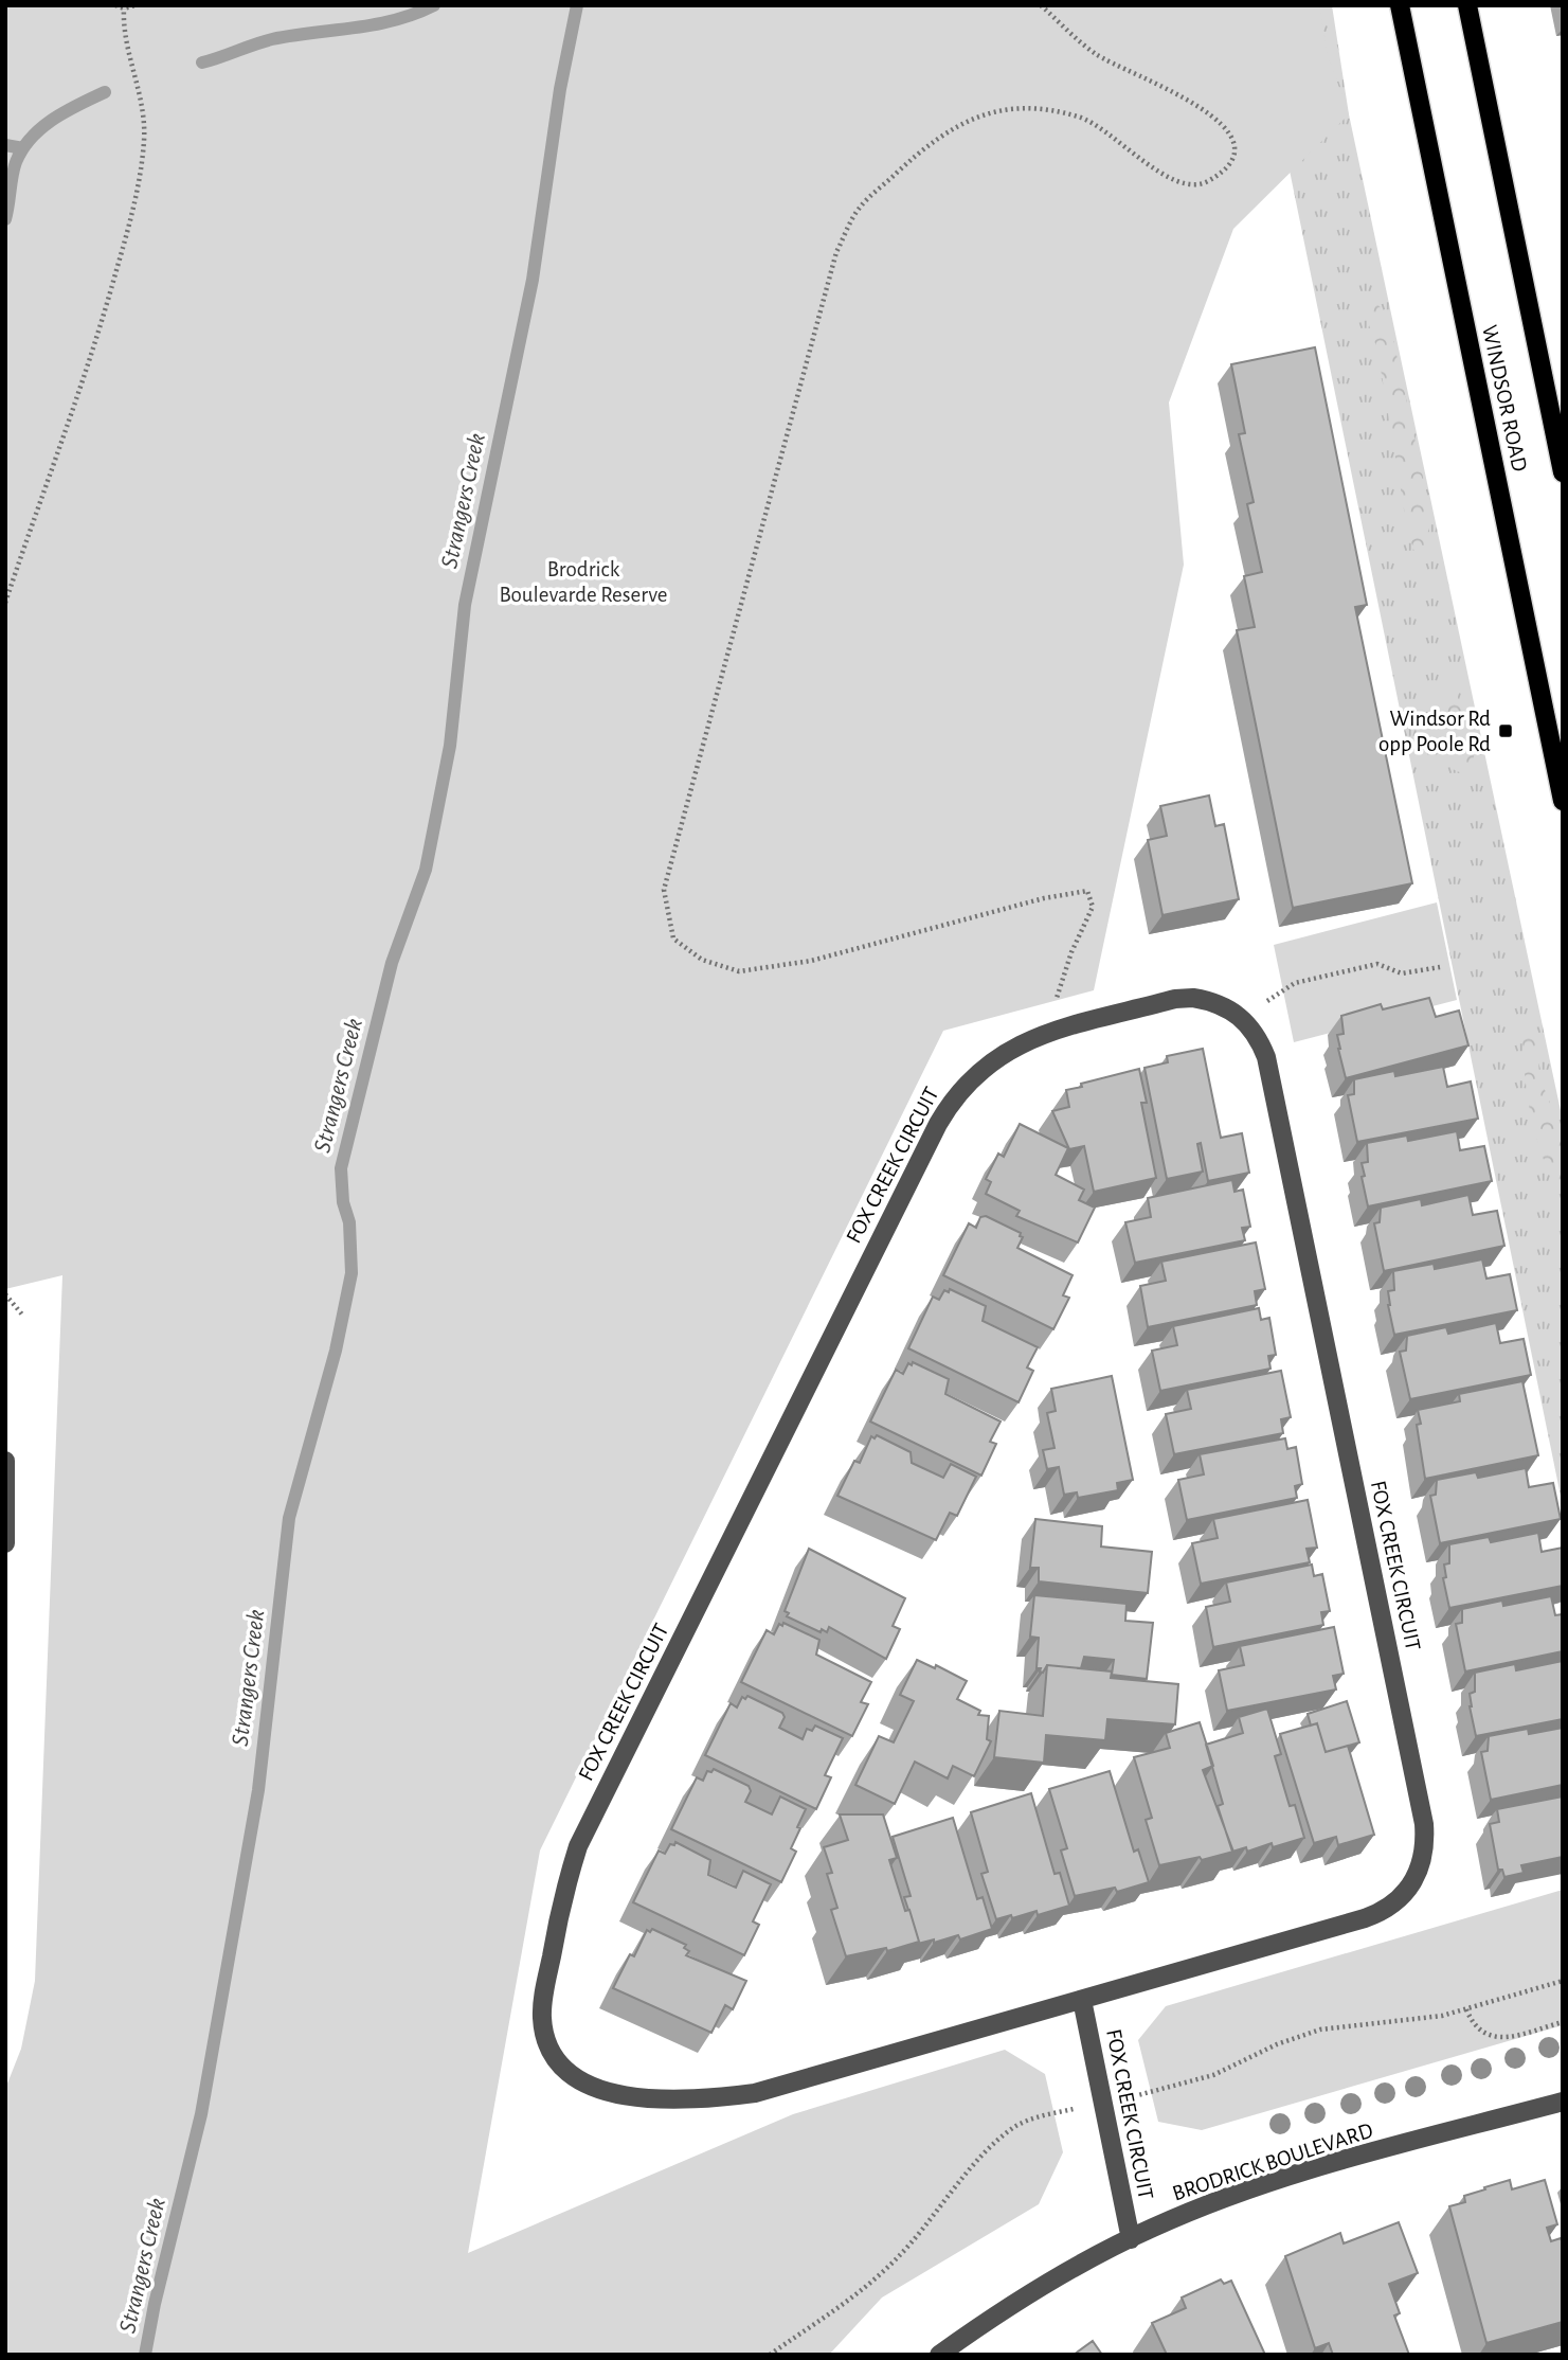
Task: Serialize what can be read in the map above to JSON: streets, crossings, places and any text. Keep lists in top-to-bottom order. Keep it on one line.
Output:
{"streets":{"main road":["WINDSOR ROAD"],"street":["FOX CREEK CIRCUIT","BRODRICK BOULEVARD"]},"crossings":[["FOX CREEK CIRCUIT","BRODRICK BOULEVARD"]],"water":["Strangers Creek"],"parks":["Brodrick Boulevarde Reserve"],"places":{"transit":["Windsor Rd opp Poole Rd"]}}
